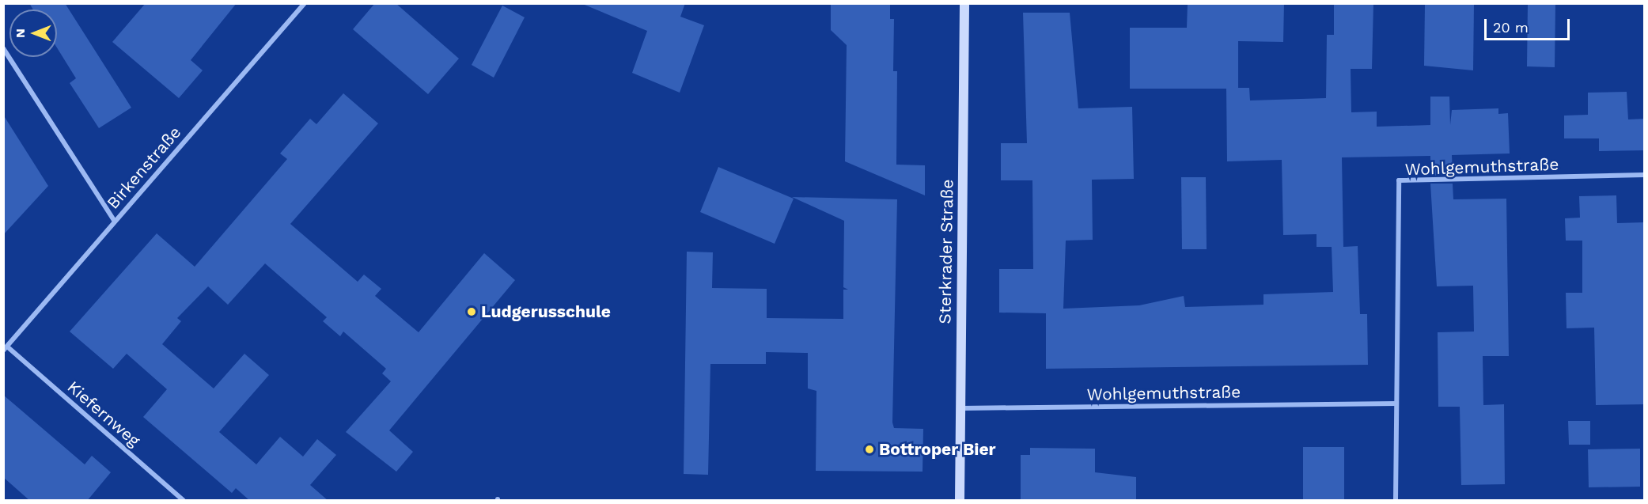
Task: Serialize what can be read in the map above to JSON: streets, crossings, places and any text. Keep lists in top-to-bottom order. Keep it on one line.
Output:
{"streets":{"main road":["Sterkrader Straße"],"street":["Wohlgemuthstraße","Birkenstraße","Kiefernweg"]},"crossings":[["Wohlgemuthstraße","Sterkrader Straße"],["Birkenstraße","Kiefernweg"]],"places":["Ludgerusschule","Bottroper Bier"],"scale_bar":"20 m","north":"left"}
